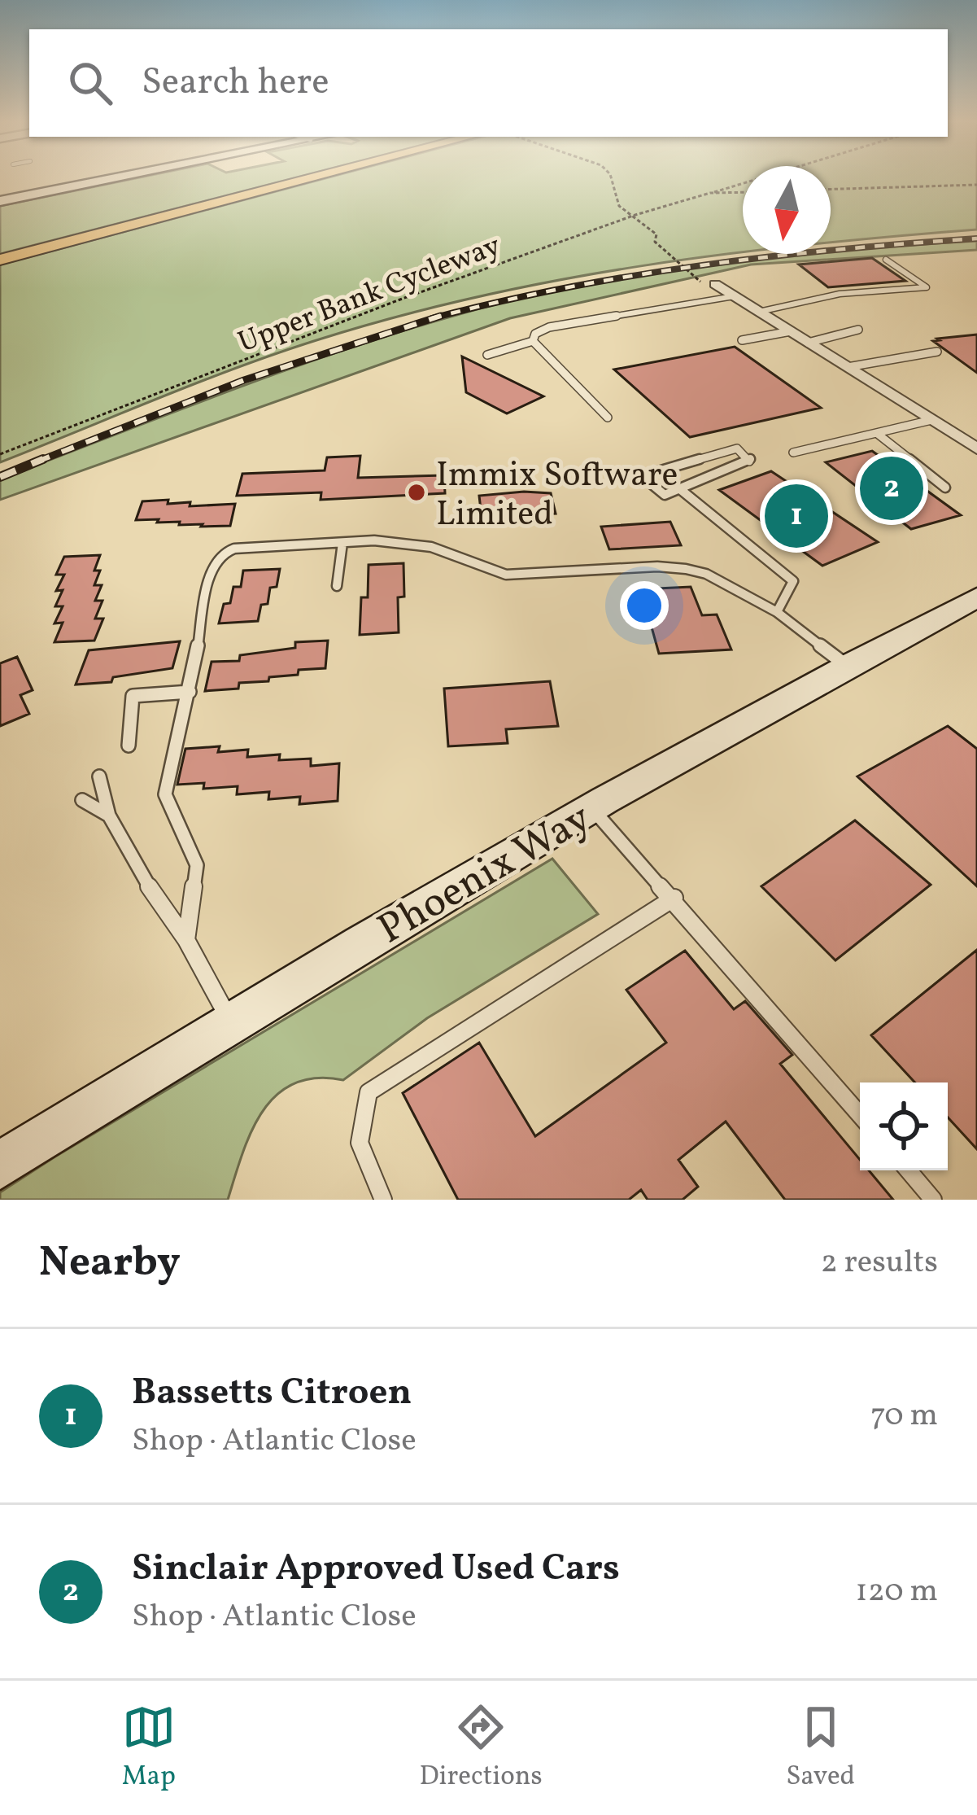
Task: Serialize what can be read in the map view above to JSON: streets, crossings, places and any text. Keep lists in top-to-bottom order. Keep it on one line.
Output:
{"streets":{"street":["Phoenix Way"],"path":["Upper Bank Cycleway"]},"places":["Immix Software Limited"],"north":"bottom","page":{"search":"Search here","pins":["2","1"],"heading":["Nearby","2 results"],"list":[{"mark":"1","name":"Bassetts Citroen","note":"Shop · Atlantic Close","value":"70 m"},{"mark":"2","name":"Sinclair Approved Used Cars","note":"Shop · Atlantic Close","value":"120 m"}],"nav":["Map","Directions","Saved"]}}
